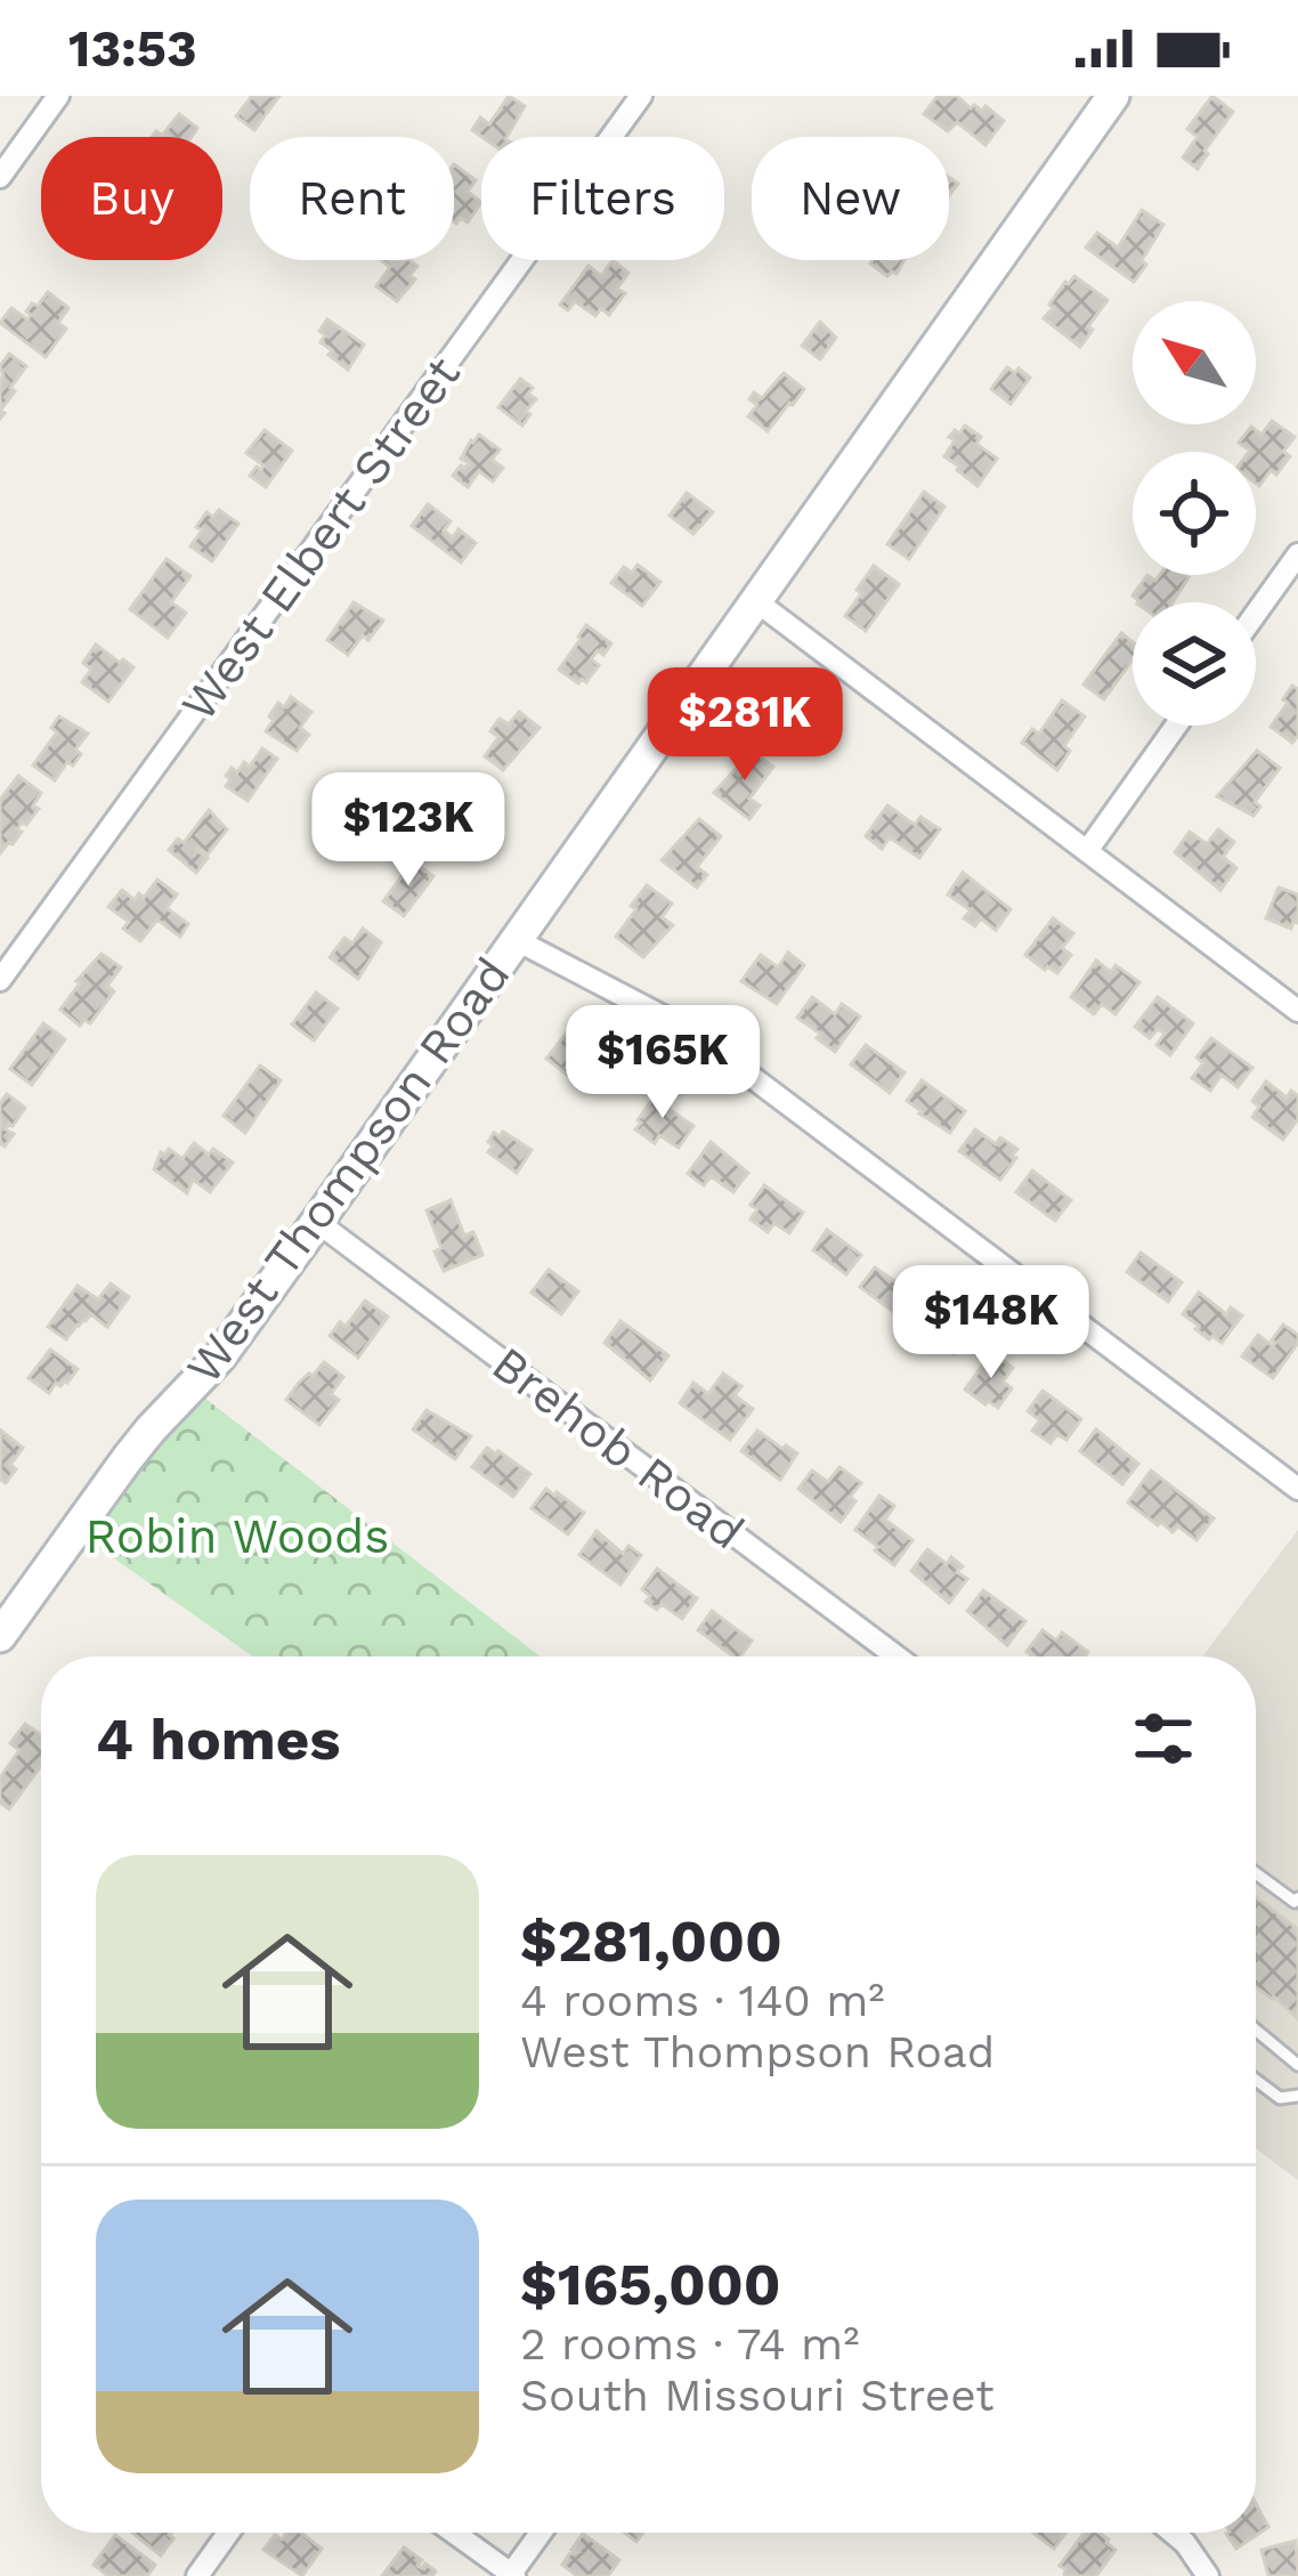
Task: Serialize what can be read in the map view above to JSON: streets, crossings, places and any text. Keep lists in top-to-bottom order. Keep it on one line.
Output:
{"streets":{"main road":["West Thompson Road"],"street":["West Elbert Street","Brehob Road"]},"crossings":[["West Thompson Road","Brehob Road"]],"parks":["Robin Woods"],"north":"top left","page":{"status":"13:53","chip":["Buy","Rent","Filters","New"],"price":["$281K","$123K","$165K","$148K"],"heading":"4 homes","list":[{"name":"$281,000","note":"4 rooms · 140 m² · West Thompson Road"},{"name":"$165,000","note":"2 rooms · 74 m² · South Missouri Street"}]}}
